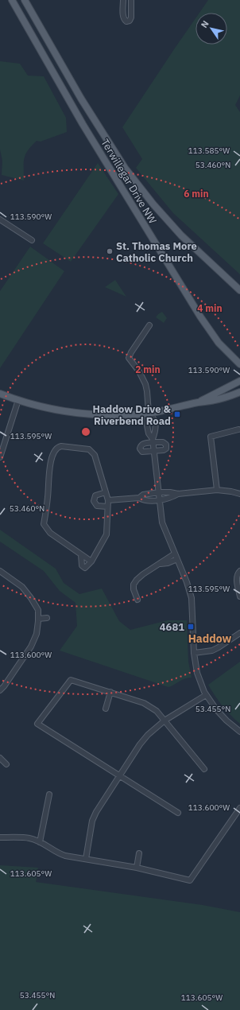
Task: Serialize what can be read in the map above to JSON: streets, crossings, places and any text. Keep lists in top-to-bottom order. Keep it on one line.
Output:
{"streets":{"main road":["Terwillegar Drive NW"]},"districts":["Haddow"],"places":{"other":["St. Thomas More Catholic Church"],"transit":["Haddow Drive & Riverbend Road","4681"]},"north":"top left","coordinates":["113.585°W","53.460°N","113.590°W","113.595°W","113.600°W","53.455°N","113.605°W"],"rings":["6 min","4 min","2 min"]}
